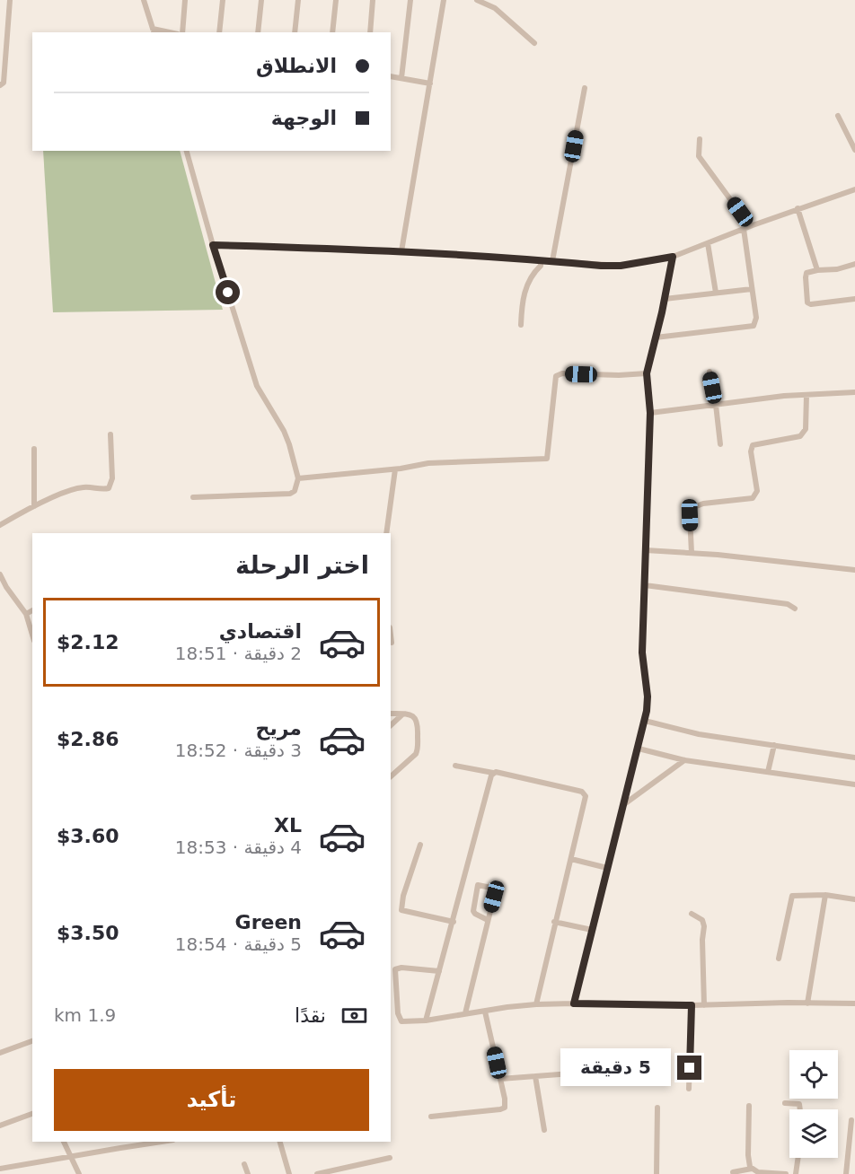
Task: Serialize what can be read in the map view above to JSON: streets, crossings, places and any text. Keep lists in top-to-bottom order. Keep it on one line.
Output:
{"page":{"banner":["الانطلاق","الوجهة"],"heading":"اختر الرحلة","list":[{"name":"اقتصادي","note":"2 دقيقة · 18:51","value":"$2.12"},{"name":"مريح","note":"3 دقيقة · 18:52","value":"$2.86"},{"name":"XL","note":"4 دقيقة · 18:53","value":"$3.60"},{"name":"Green","note":"5 دقيقة · 18:54","value":"$3.50"}],"pay":["نقدًا","1.9 km"],"bubble":"5 دقيقة","buttons":"تأكيد"}}
